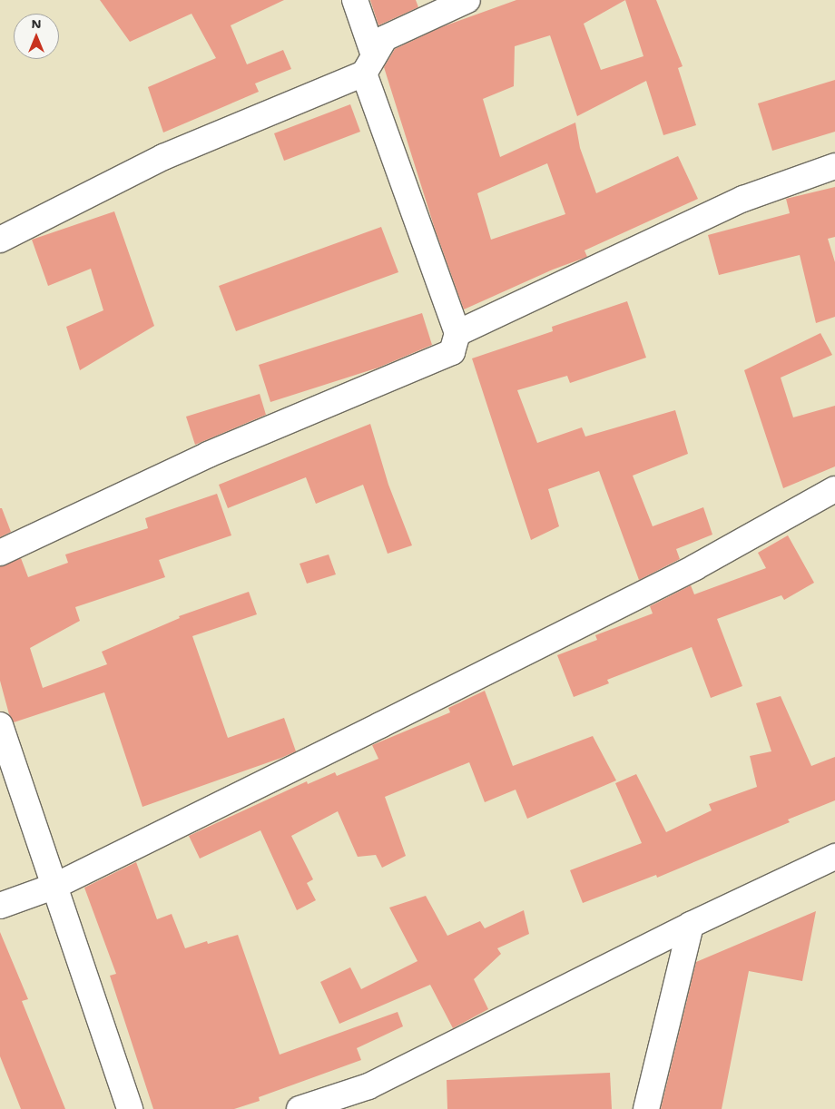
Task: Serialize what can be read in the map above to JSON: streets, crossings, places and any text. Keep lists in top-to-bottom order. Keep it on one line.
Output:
{"north":"top"}
